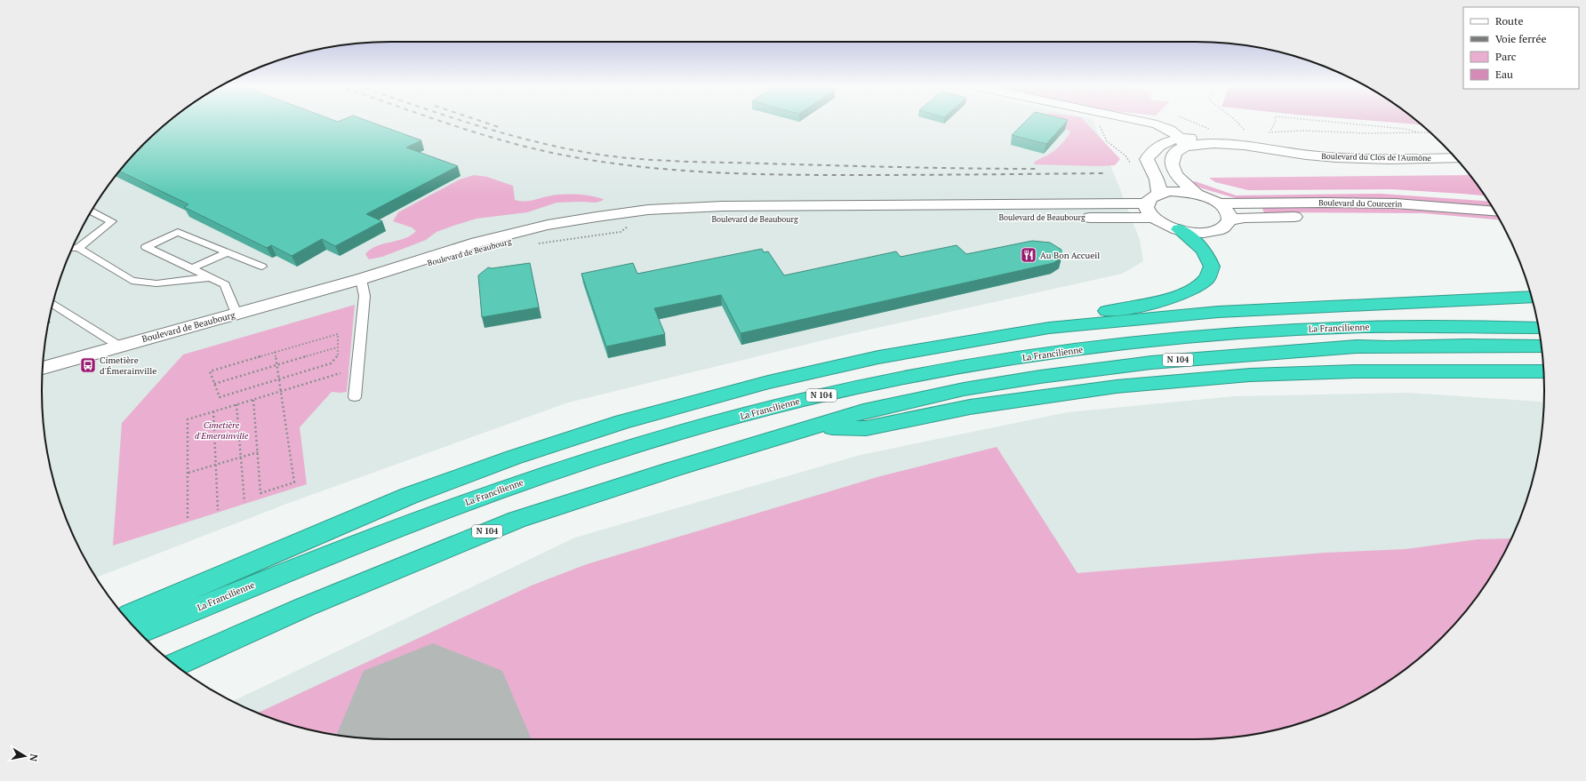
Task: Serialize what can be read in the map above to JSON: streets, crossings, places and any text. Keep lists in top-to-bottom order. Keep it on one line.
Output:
{"streets":{"highway":["La Francilienne","N 104"],"main road":["Boulevard du Clos de l'Aumône","Boulevard du Courcerin","Boulevard de Beaubourg"]},"parks":["Cimetière d'Emerainville"],"places":{"restaurant":["Au Bon Accueil"],"bus stop":["Cimetière d'Émerainville"]},"legend":["Route","Voie ferrée","Parc","Eau"],"north":"right"}
